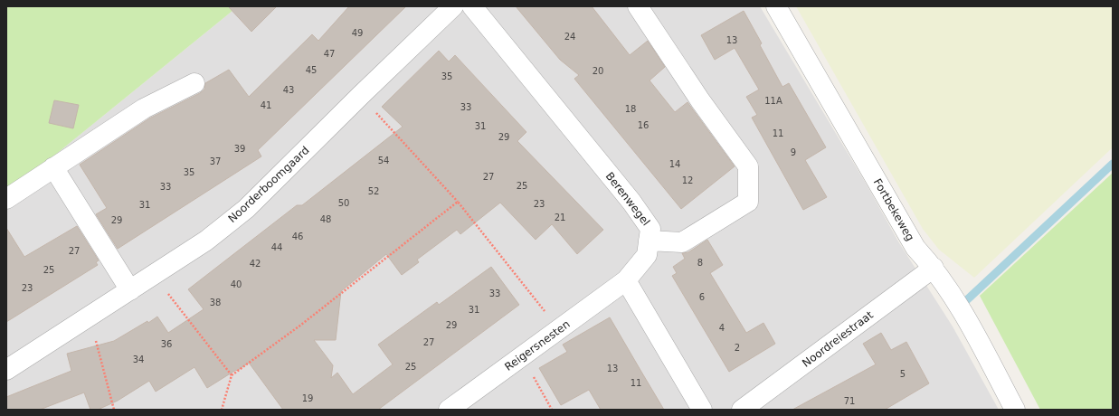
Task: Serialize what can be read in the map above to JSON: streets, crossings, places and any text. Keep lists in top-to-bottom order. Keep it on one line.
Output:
{"streets":{"street":["Noorderboomgaard","Berenwegel","Fortbekeweg","Noordreiestraat","Reigersnesten"]},"crossings":[["Berenwegel","Reigersnesten"],["Fortbekeweg","Noordreiestraat"]],"house_numbers":["49","24","13","47","45","20","35","43","11A","41","33","18","16","31","11","29","39","9","54","37","14","35","27","12","25","33","52","50","23","31","21","48","29","46","44","27","8","42","25","40","23","33","6","38","31","29","4","27","36","2","34","25","13","5","11","19","71"]}
